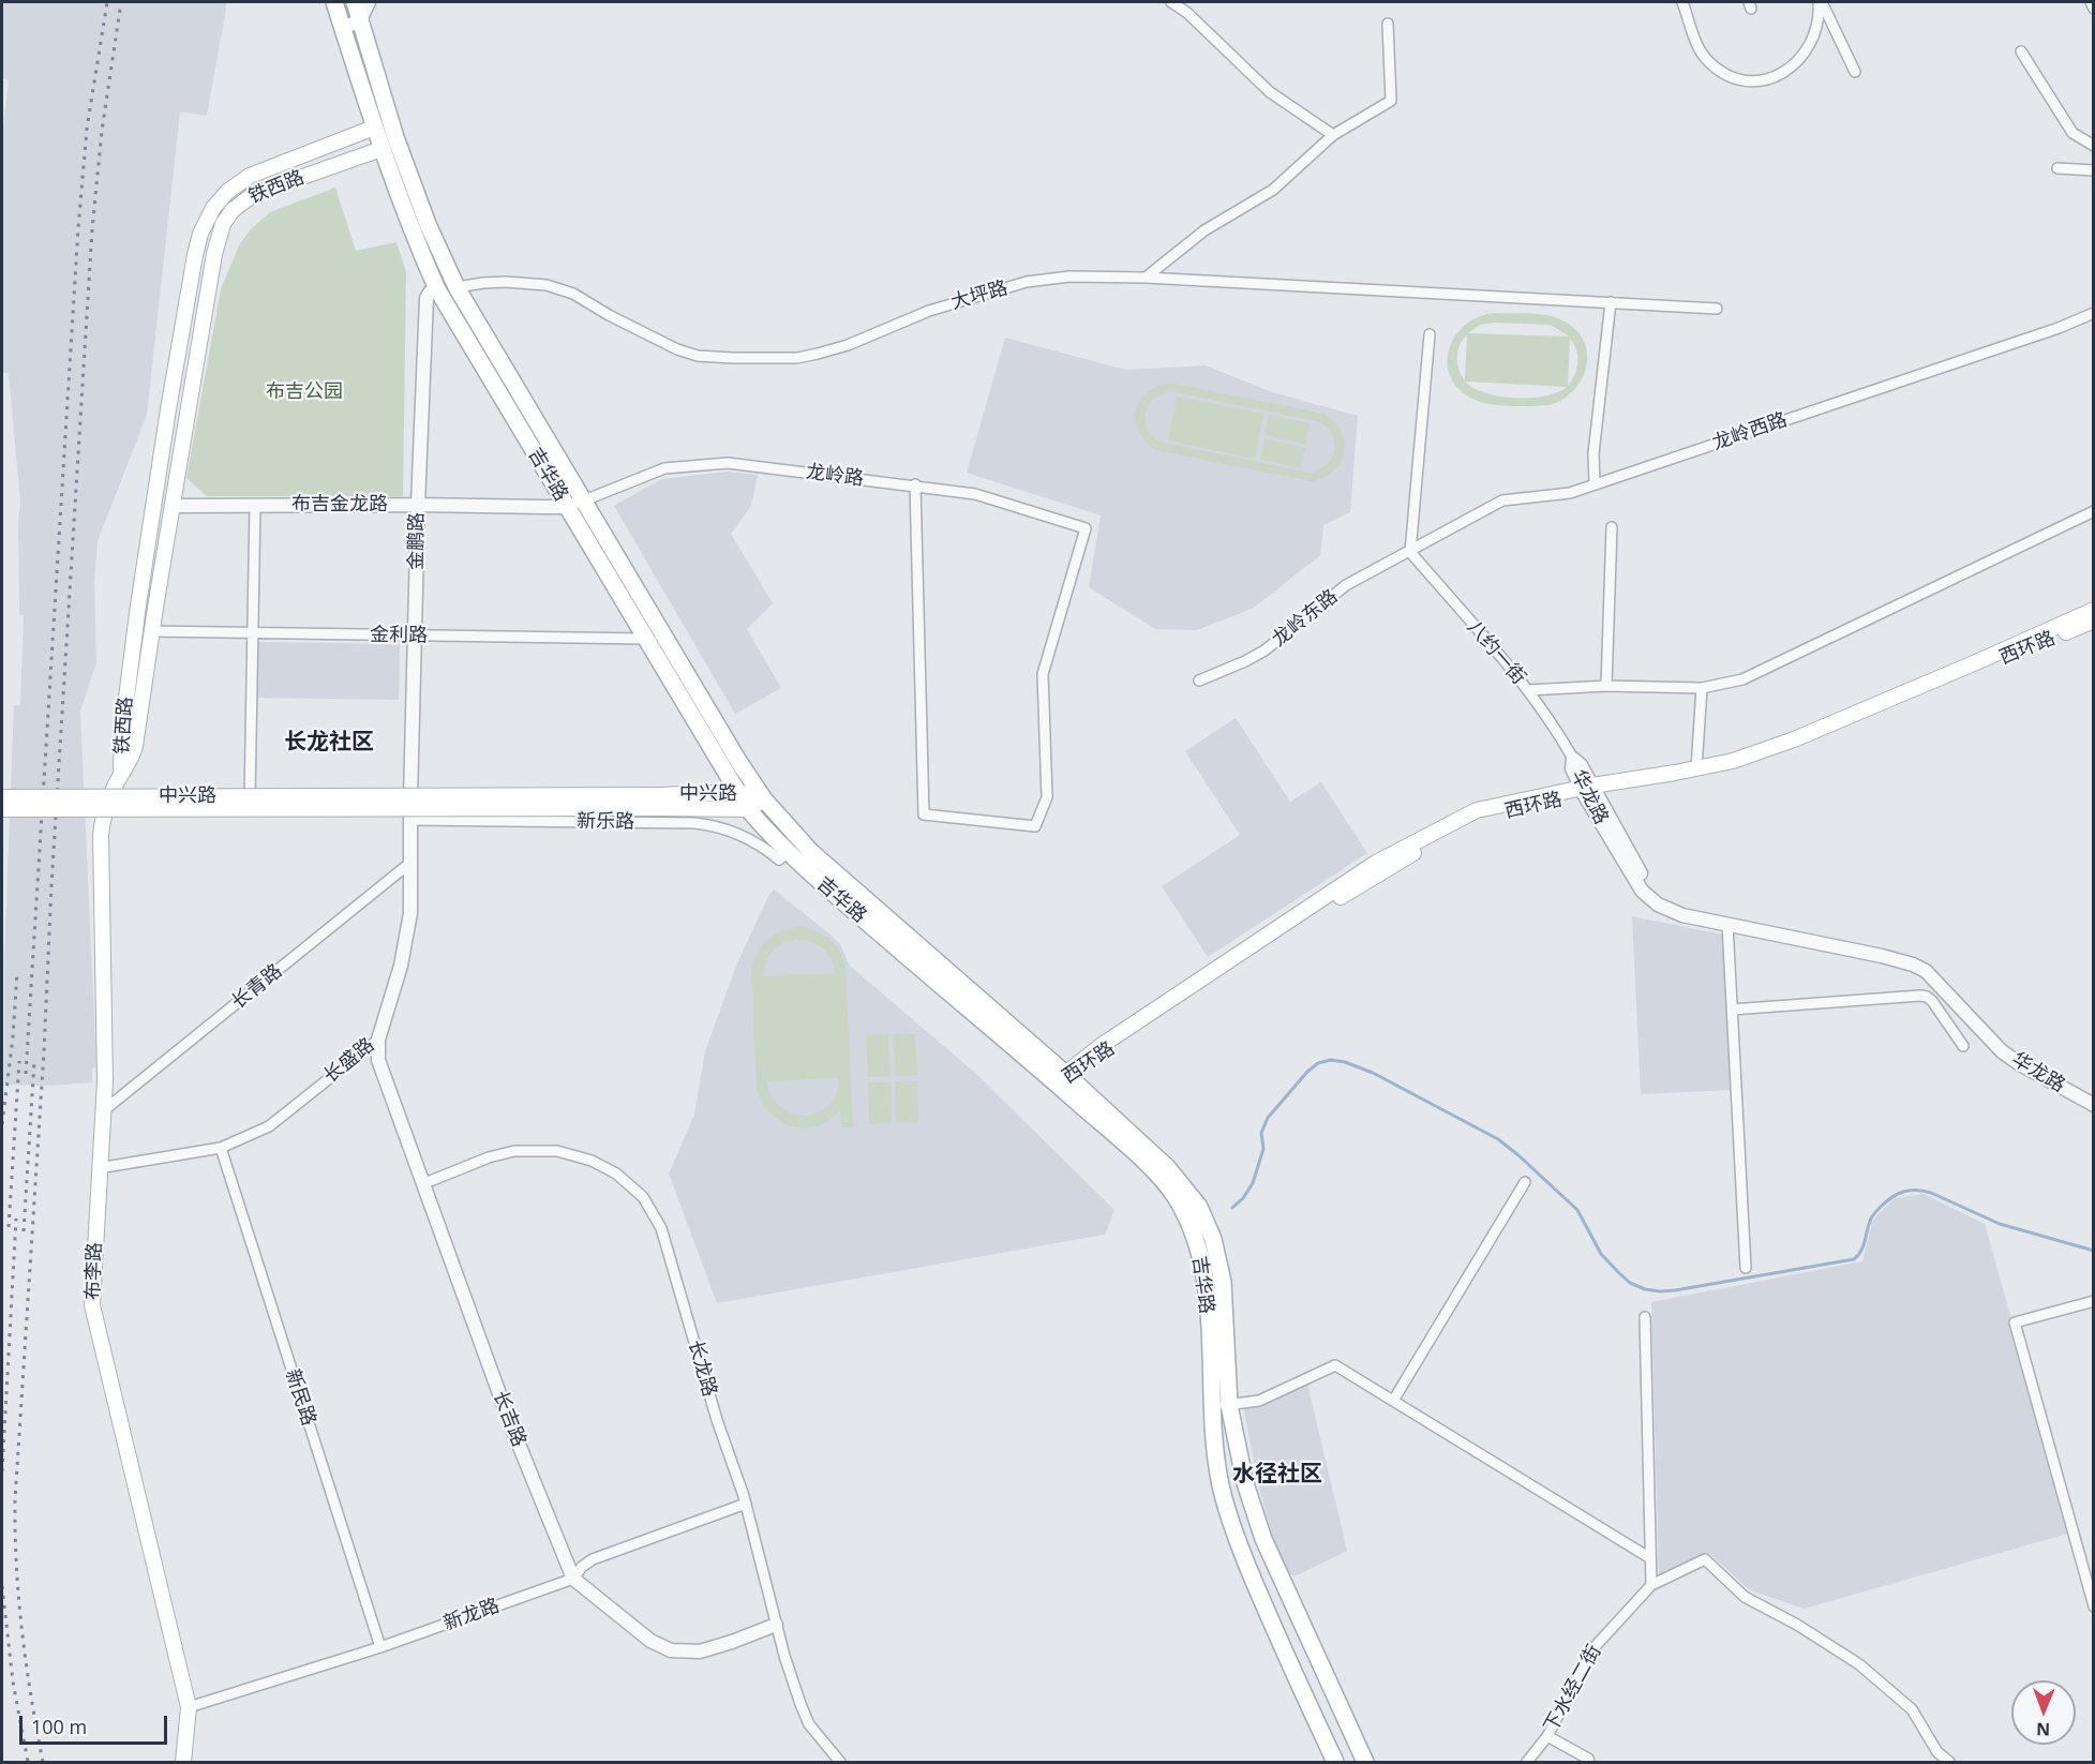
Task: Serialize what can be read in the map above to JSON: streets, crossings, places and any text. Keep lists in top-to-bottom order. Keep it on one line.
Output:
{"streets":{"main road":["铁西路","吉华路","西环路","中兴路","布李路"],"street":["大坪路","龙岭西路","龙岭路","布吉金龙路","金鹏路","龙岭东路","金利路","八约一街","华龙路","新乐路","长青路","长盛路","长龙路","新民路","长吉路","新龙路","下水经二街"]},"crossings":[["铁西路","吉华路"],["铁西路","布吉金龙路"],["铁西路","金利路"],["铁西路","布李路"],["大坪路","吉华路"],["龙岭西路","龙岭东路"],["龙岭西路","八约一街"],["吉华路","龙岭路"],["吉华路","布吉金龙路"],["吉华路","金鹏路"],["吉华路","金利路"],["吉华路","西环路"],["吉华路","中兴路"],["吉华路","新乐路"],["龙岭路","布吉金龙路"],["布吉金龙路","金鹏路"],["金鹏路","金利路"],["金鹏路","新乐路"],["金鹏路","长盛路"],["龙岭东路","八约一街"],["西环路","华龙路"],["八约一街","华龙路"],["新乐路","长盛路"],["长青路","长盛路"],["长青路","布李路"],["长盛路","布李路"],["长盛路","新民路"],["长盛路","长吉路"],["布李路","新龙路"],["长龙路","长吉路"],["长龙路","新龙路"],["新民路","新龙路"],["长吉路","新龙路"]],"districts":["长龙社区","水径社区"],"parks":["布吉公园"],"scale_bar":"100 m","north":"bottom"}
